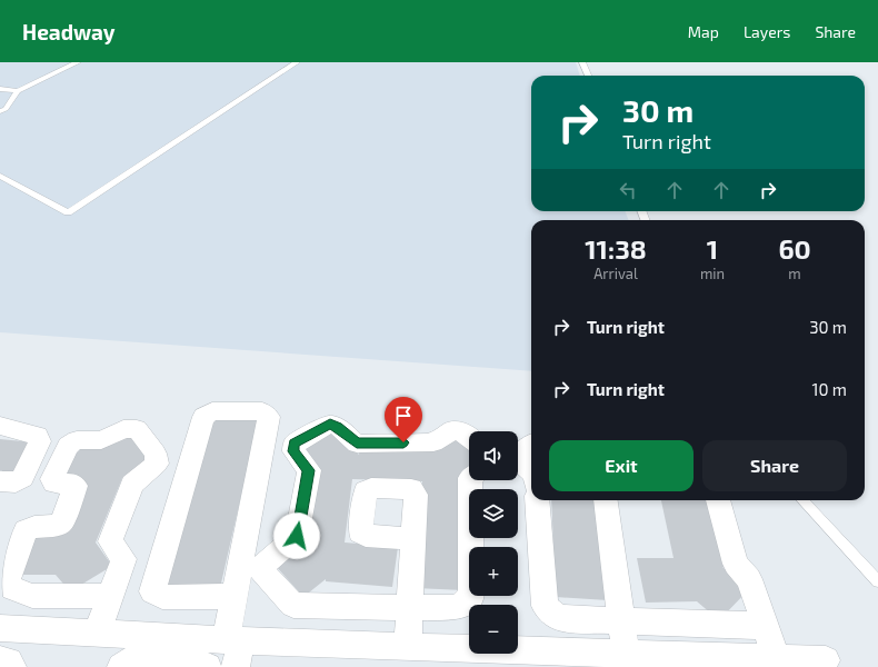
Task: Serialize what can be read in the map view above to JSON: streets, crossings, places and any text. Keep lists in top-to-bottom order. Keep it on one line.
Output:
{"page":{"header":"Headway","nav":["Map","Layers","Share"],"turn":["30 m","Turn right"],"eta":["11:38","Arrival","1","min","60","m"],"list":[{"name":"Turn right","value":"30 m"},{"name":"Turn right","value":"10 m"}],"map_buttons":["+","−"],"buttons":["Exit","Share"]}}
